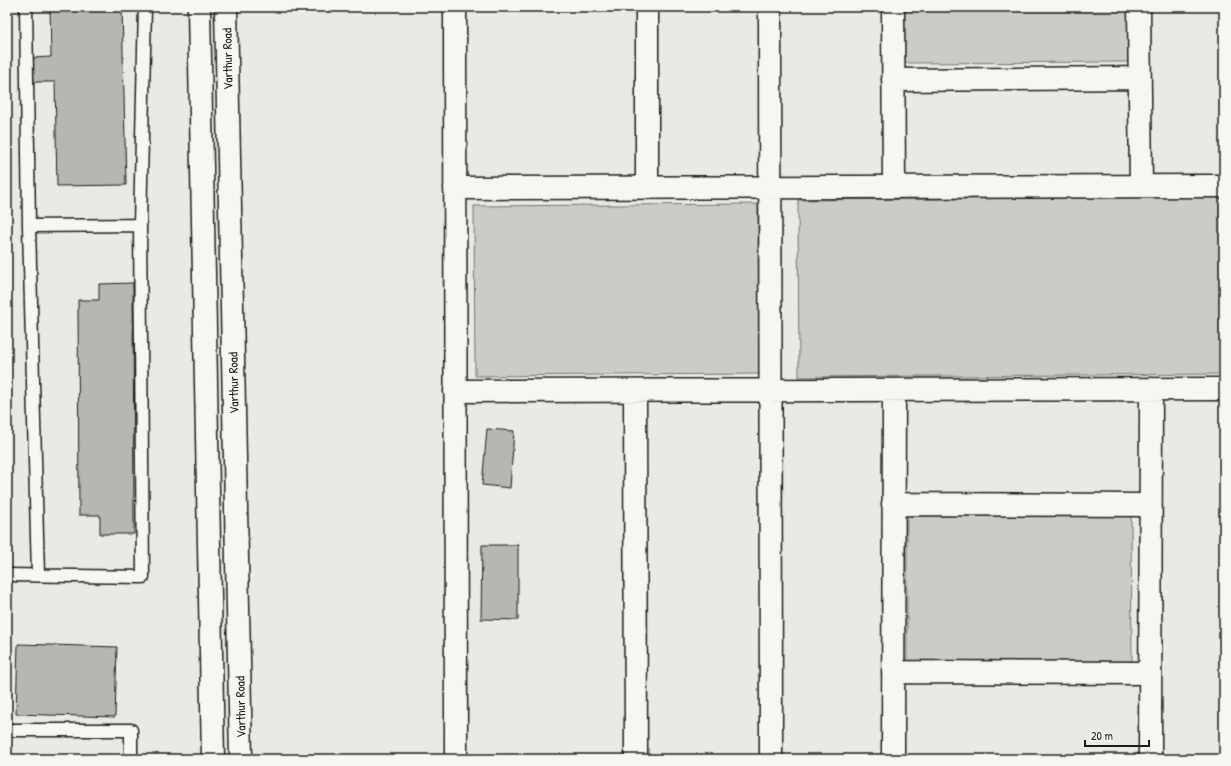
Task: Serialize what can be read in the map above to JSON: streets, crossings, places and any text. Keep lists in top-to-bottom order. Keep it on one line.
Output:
{"streets":{"street":["Varthur Road"]},"scale_bar":"20 m"}
